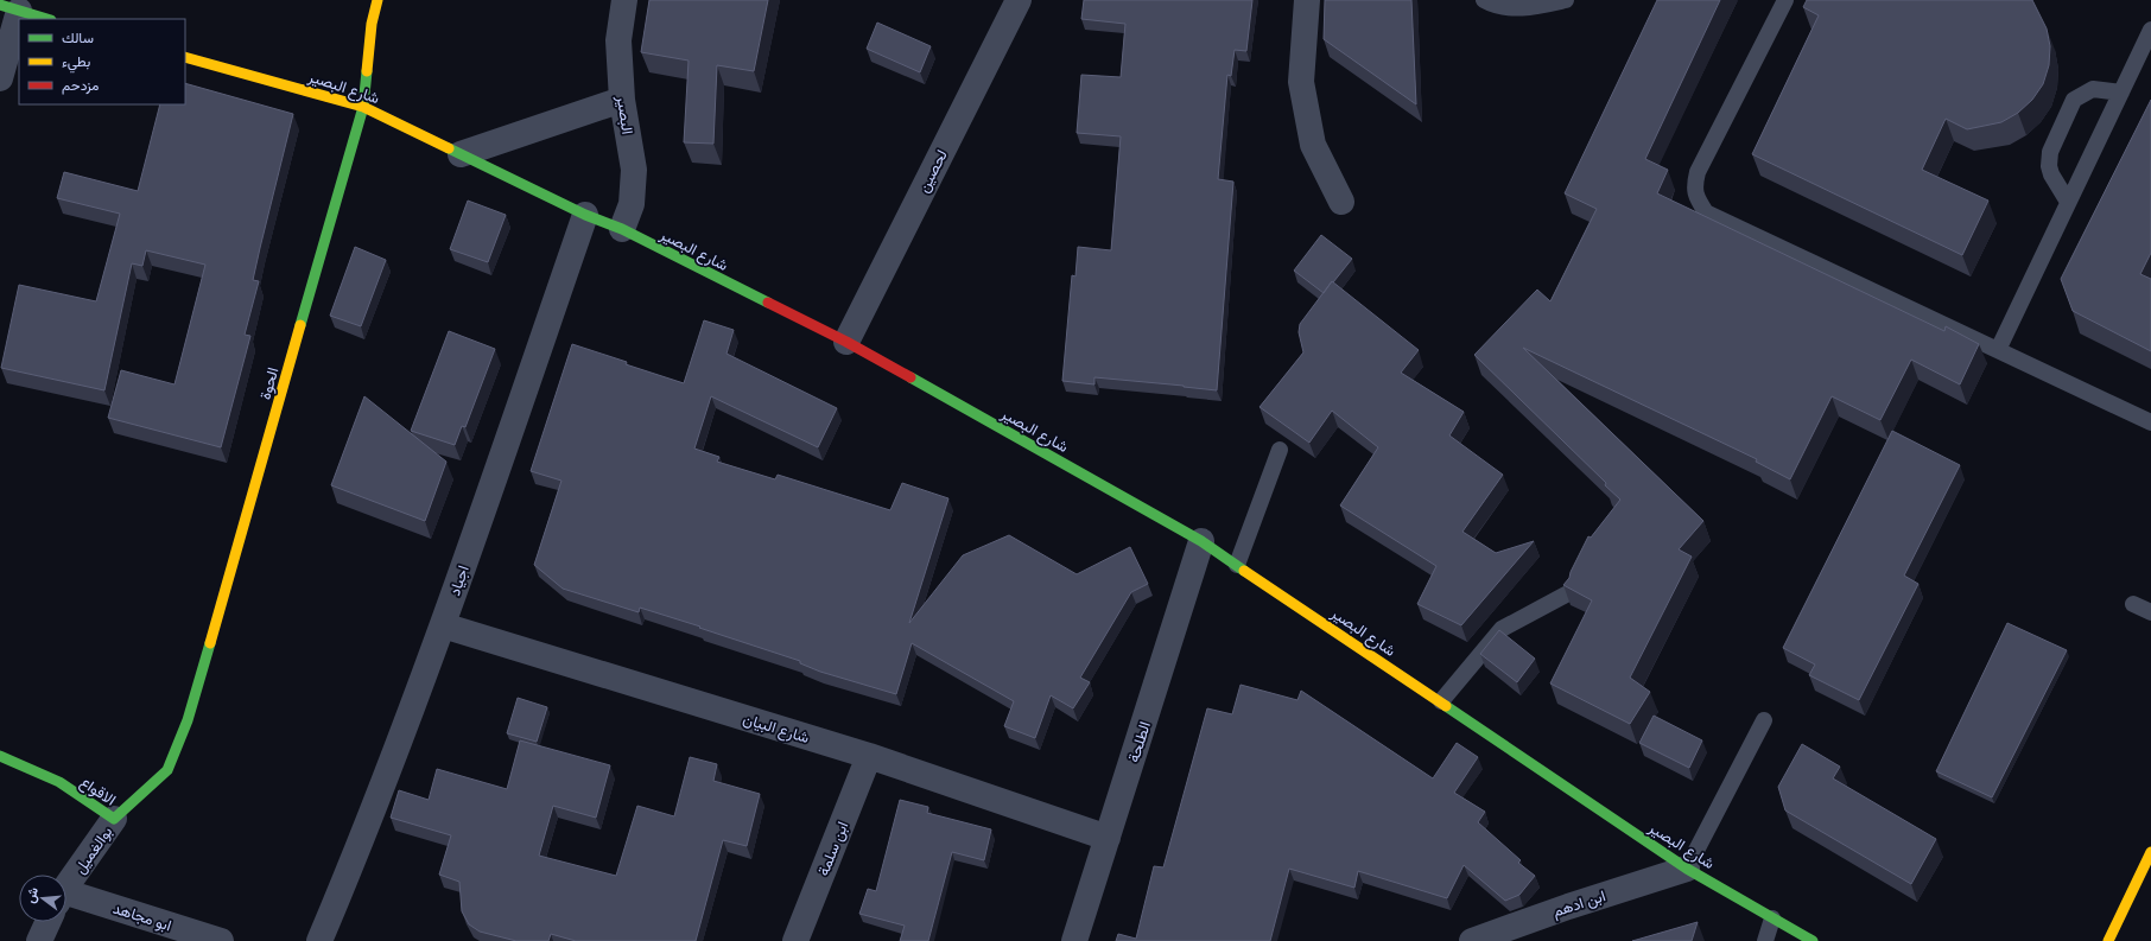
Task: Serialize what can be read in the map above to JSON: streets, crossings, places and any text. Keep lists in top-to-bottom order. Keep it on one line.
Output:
{"streets":{"street":["شارع البصير","البصير","لحصين","الحوة","اجياد","شارع البيان","الطلحة","الاقواع","ابن سلمة","بوالغميل","ابن ادهم","ابو مجاهد"]},"crossings":[["شارع البصير","البصير"],["شارع البصير","لحصين"],["شارع البصير","الحوة"],["شارع البصير","اجياد"],["شارع البصير","الطلحة"],["شارع البصير","ابن ادهم"],["الحوة","الاقواع"],["اجياد","شارع البيان"],["شارع البيان","الطلحة"],["شارع البيان","ابن سلمة"],["الاقواع","بوالغميل"]],"legend":["سالك","بطيء","مزدحم"],"north":"left"}
